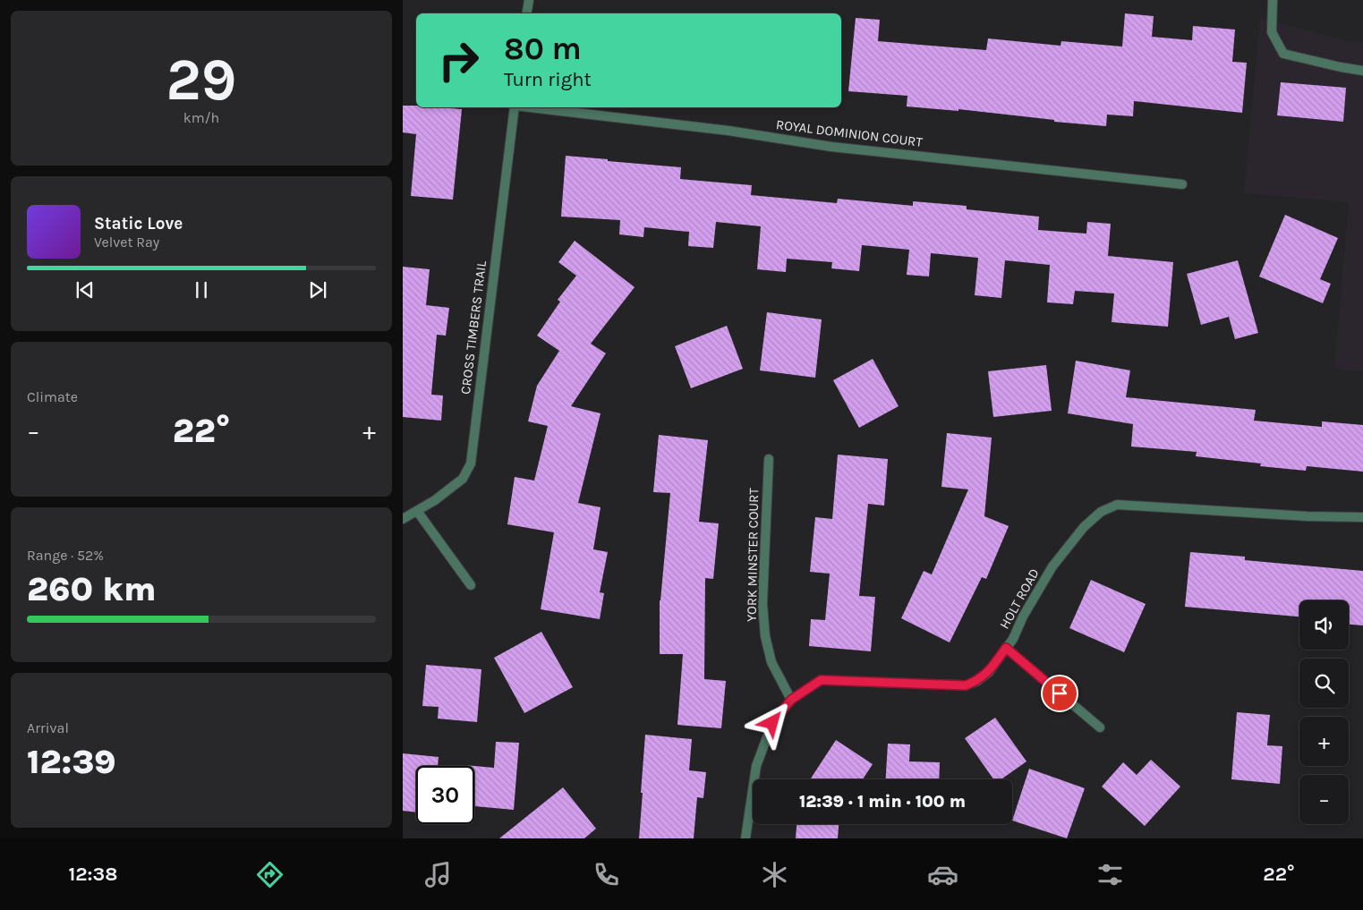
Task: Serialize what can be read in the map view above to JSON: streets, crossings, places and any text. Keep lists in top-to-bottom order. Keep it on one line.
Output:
{"streets":{"street":["ROYAL DOMINION COURT","CROSS TIMBERS TRAIL","YORK MINSTER COURT","HOLT ROAD"]},"crossings":[["YORK MINSTER COURT","HOLT ROAD"]],"page":{"tile":[["29","km/h"],"Climate",["Range · 52%","260 km"],["Arrival","12:39"]],"turn":["80 m","Turn right"],"song":["Static Love","Velvet Ray"],"heat":["−","22°","+"],"map_buttons":["+","−"],"limit":"30","trip":"12:39 · 1 min · 100 m","tabs":["12:38","22°"]}}
